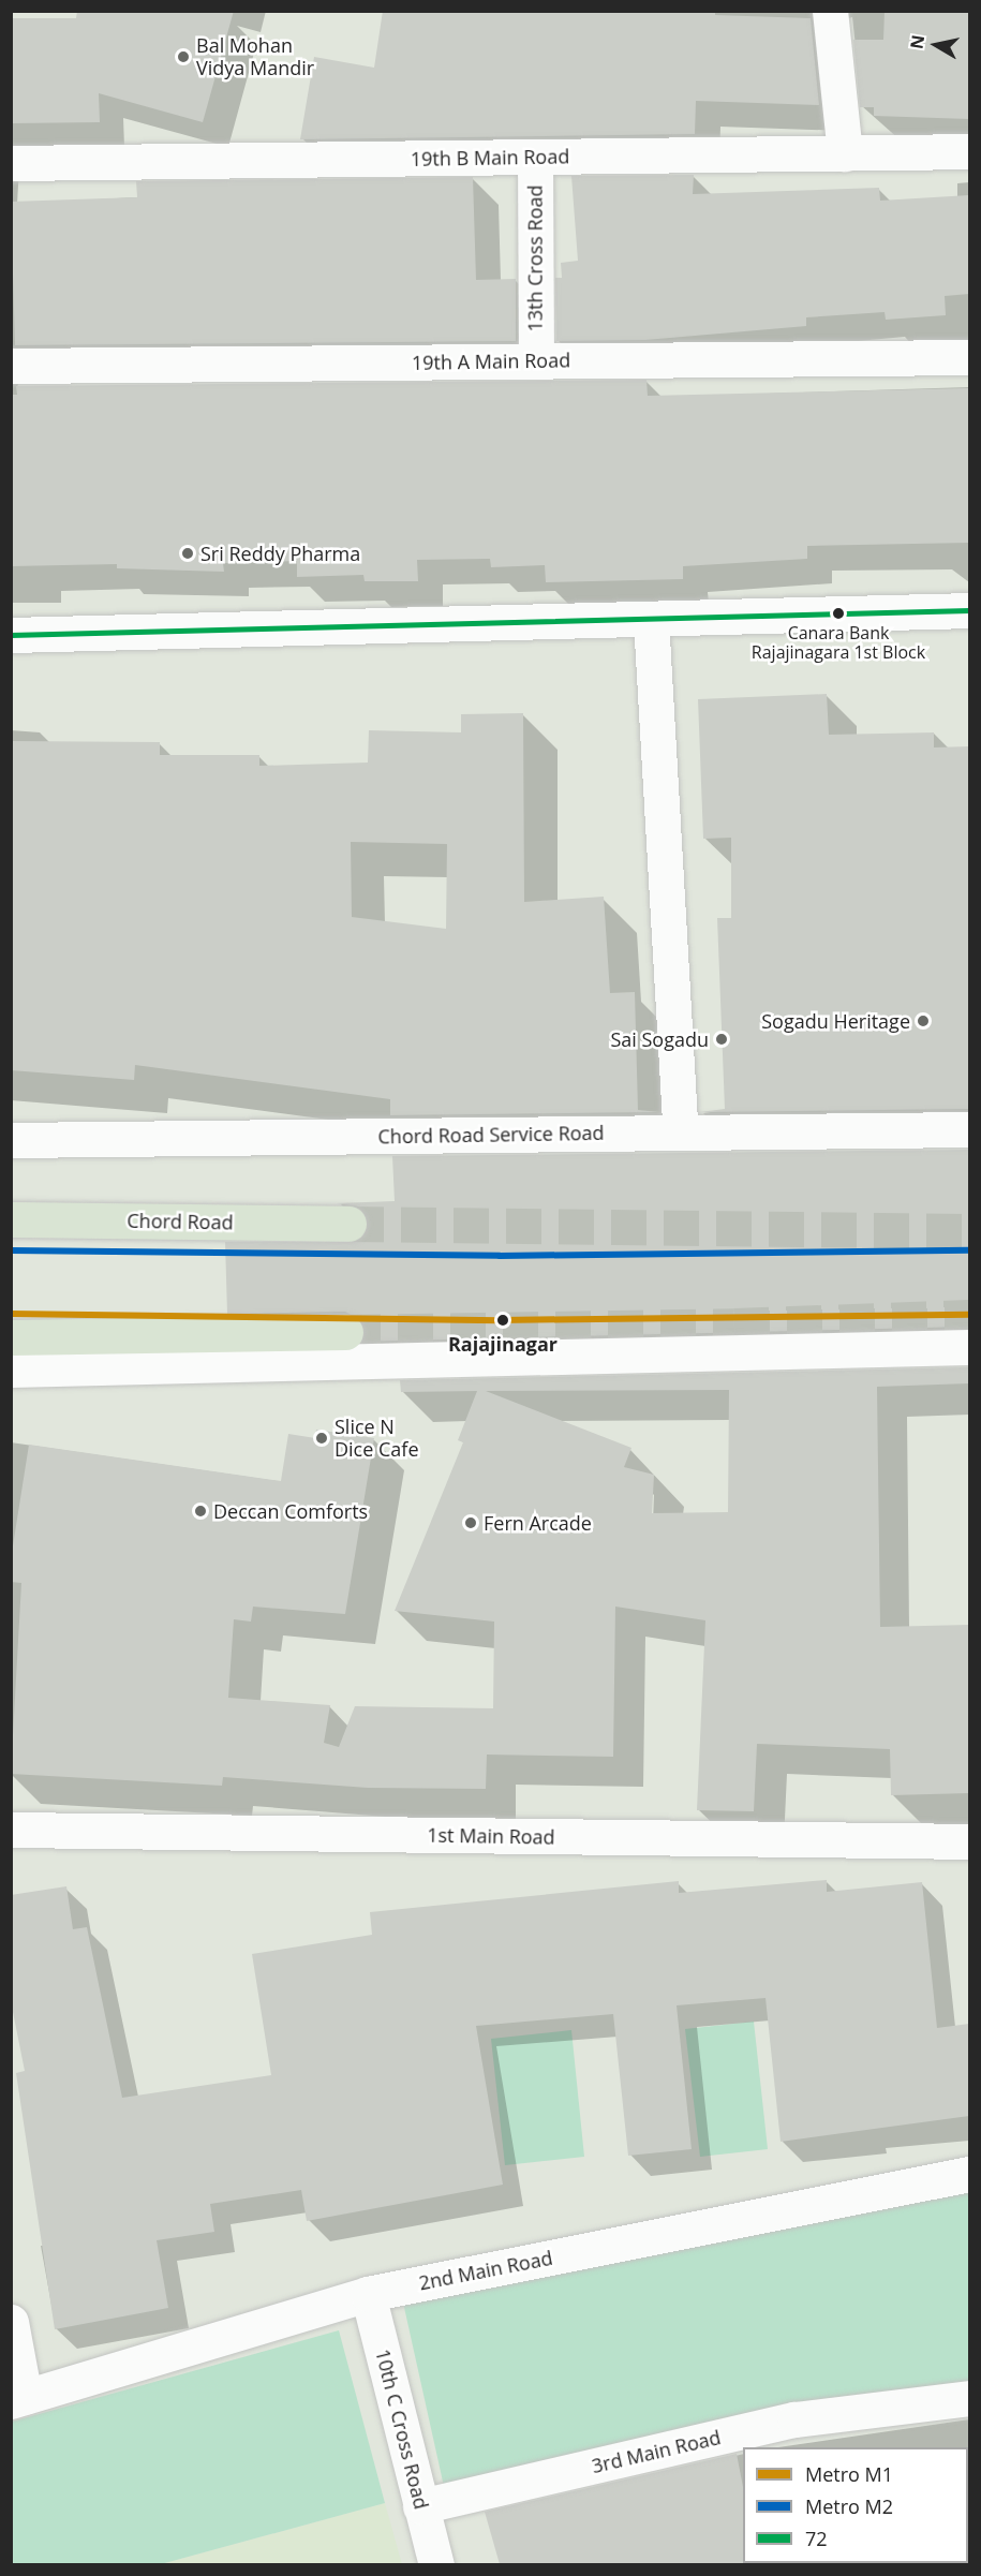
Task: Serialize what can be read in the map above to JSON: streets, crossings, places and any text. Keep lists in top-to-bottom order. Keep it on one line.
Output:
{"streets":{"main road":["Chord Road"],"street":["19th B Main Road","13th Cross Road","19th A Main Road","Chord Road Service Road","1st Main Road","2nd Main Road","10th C Cross Road","3rd Main Road"]},"crossings":[["19th B Main Road","13th Cross Road"],["13th Cross Road","19th A Main Road"],["2nd Main Road","10th C Cross Road"],["10th C Cross Road","3rd Main Road"]],"places":["Bal Mohan Vidya Mandir","Sri Reddy Pharma","Canara Bank Rajajinagara 1st Block","Sogadu Heritage","Sai Sogadu","Rajajinagar","Slice N Dice Cafe","Deccan Comforts","Fern Arcade"],"lines":["transit line 72","metro line M2","metro line M1"],"legend":["Metro M1","Metro M2","72"],"north":"left"}
